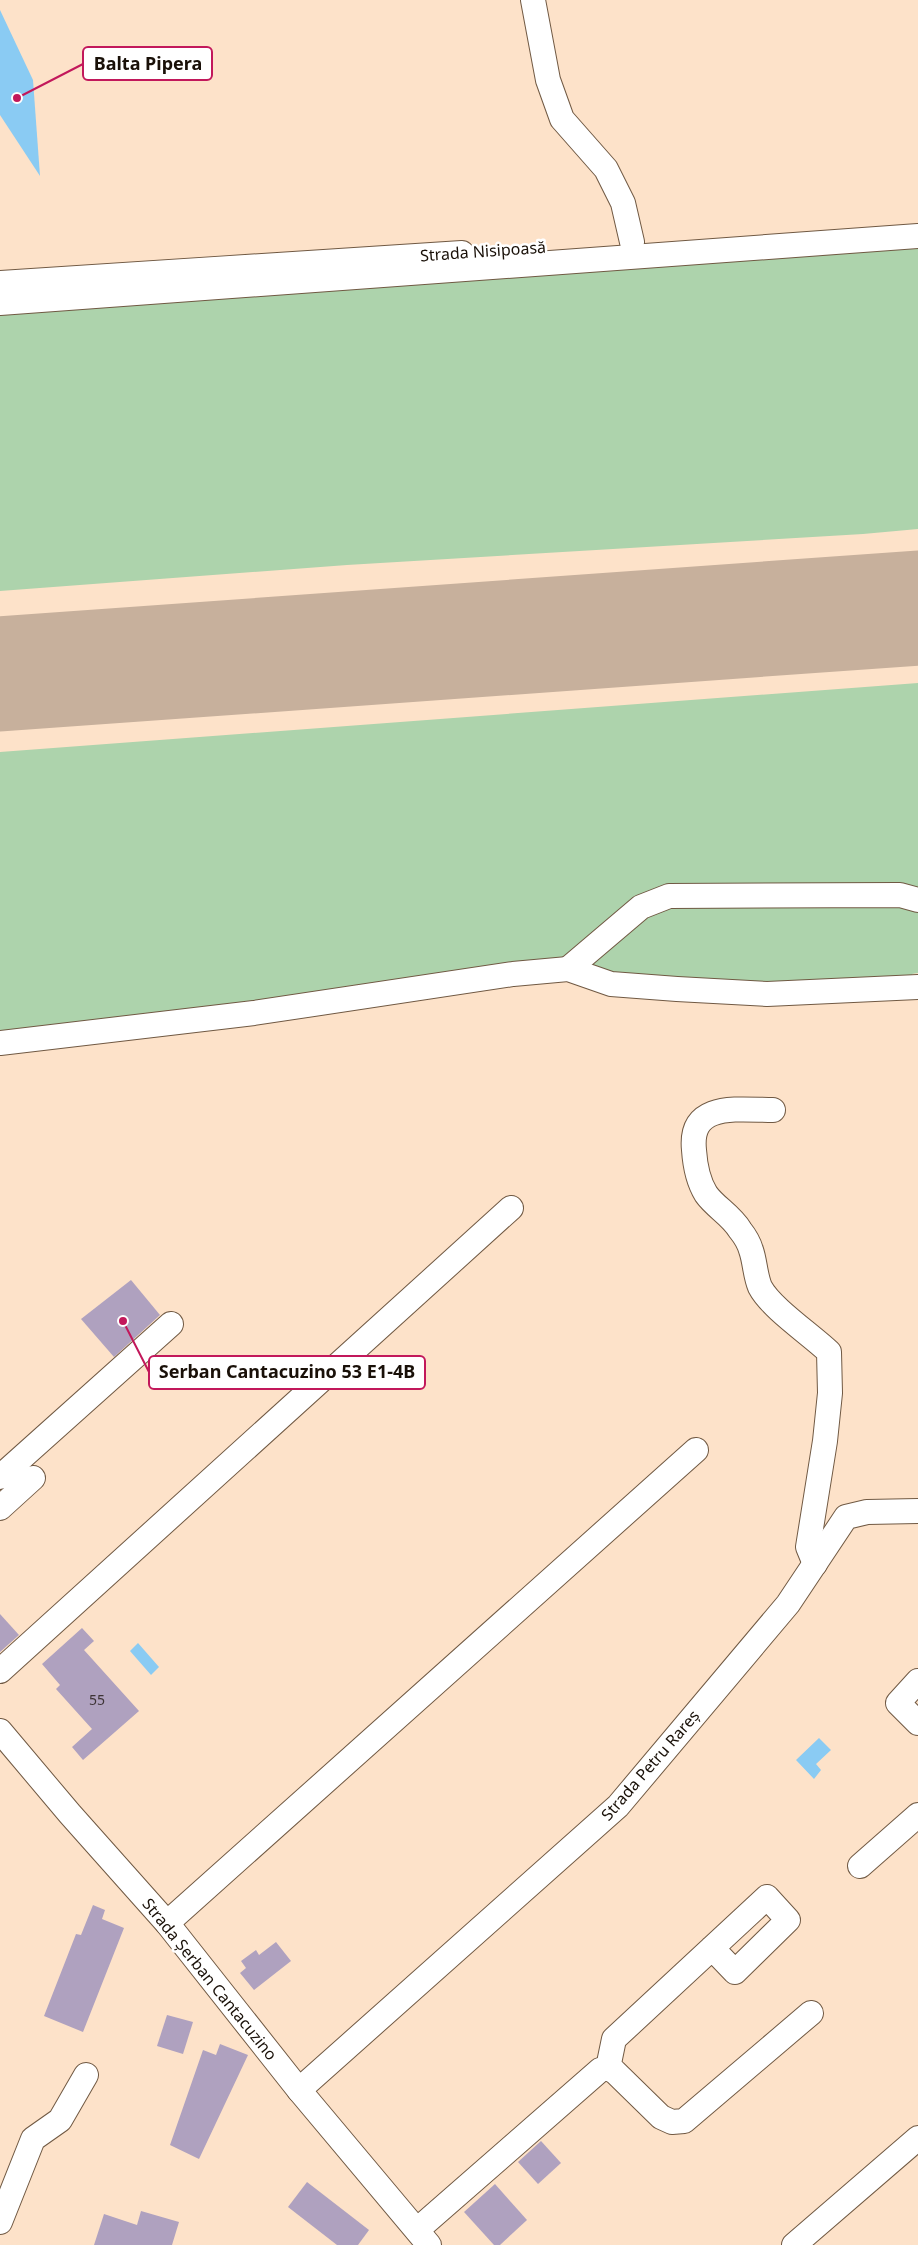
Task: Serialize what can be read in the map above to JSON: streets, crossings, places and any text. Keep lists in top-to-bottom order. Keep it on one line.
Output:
{"streets":{"street":["Strada Nisipoasă","Strada Petru Rareș","Strada Șerban Cantacuzino"]},"crossings":[["Strada Petru Rareș","Strada Șerban Cantacuzino"]],"places":["Balta Pipera","Serban Cantacuzino 53 E1-4B"],"house_numbers":["55"]}
